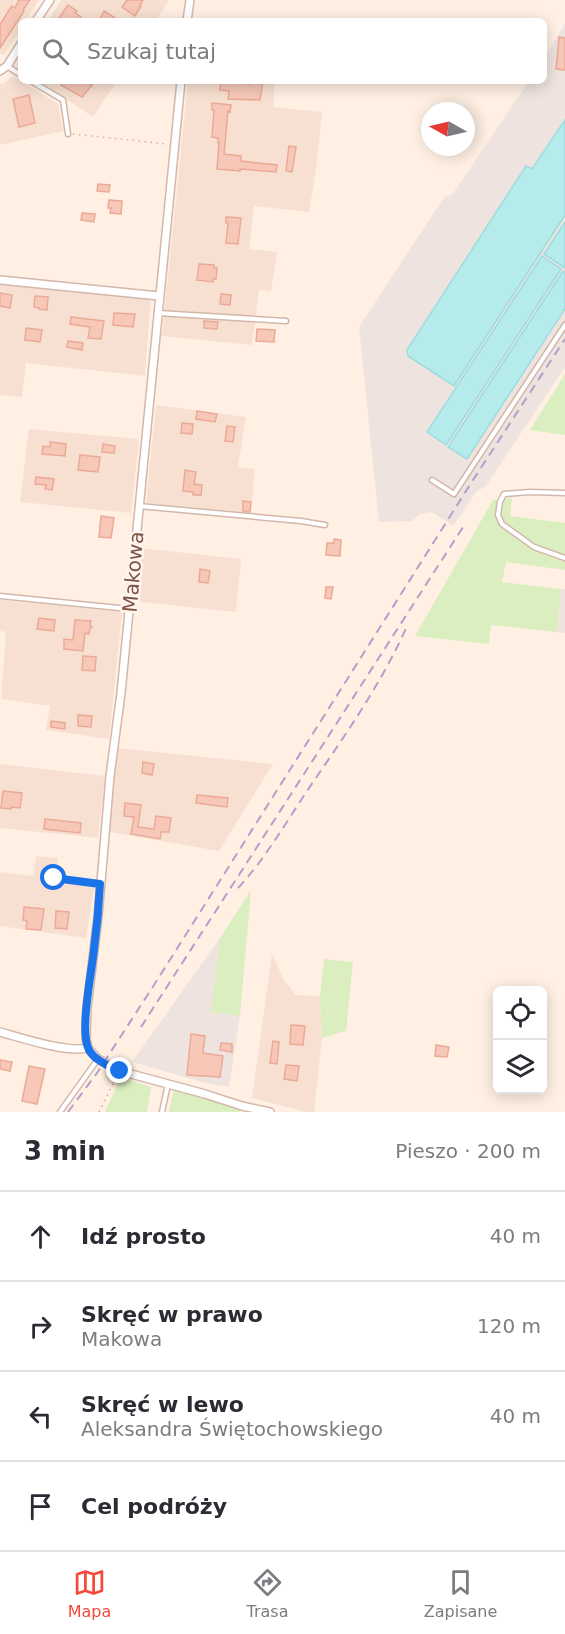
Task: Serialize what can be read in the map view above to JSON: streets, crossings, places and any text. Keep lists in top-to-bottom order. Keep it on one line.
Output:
{"streets":{"street":["Makowa"]},"north":"left","page":{"search":"Szukaj tutaj","heading":["3 min","Pieszo · 200 m"],"list":[["Idź prosto","40 m"],["Skręć w prawo","Makowa","120 m"],["Skręć w lewo","Aleksandra Świętochowskiego","40 m"],"Cel podróży"],"nav":["Mapa","Trasa","Zapisane"]}}
